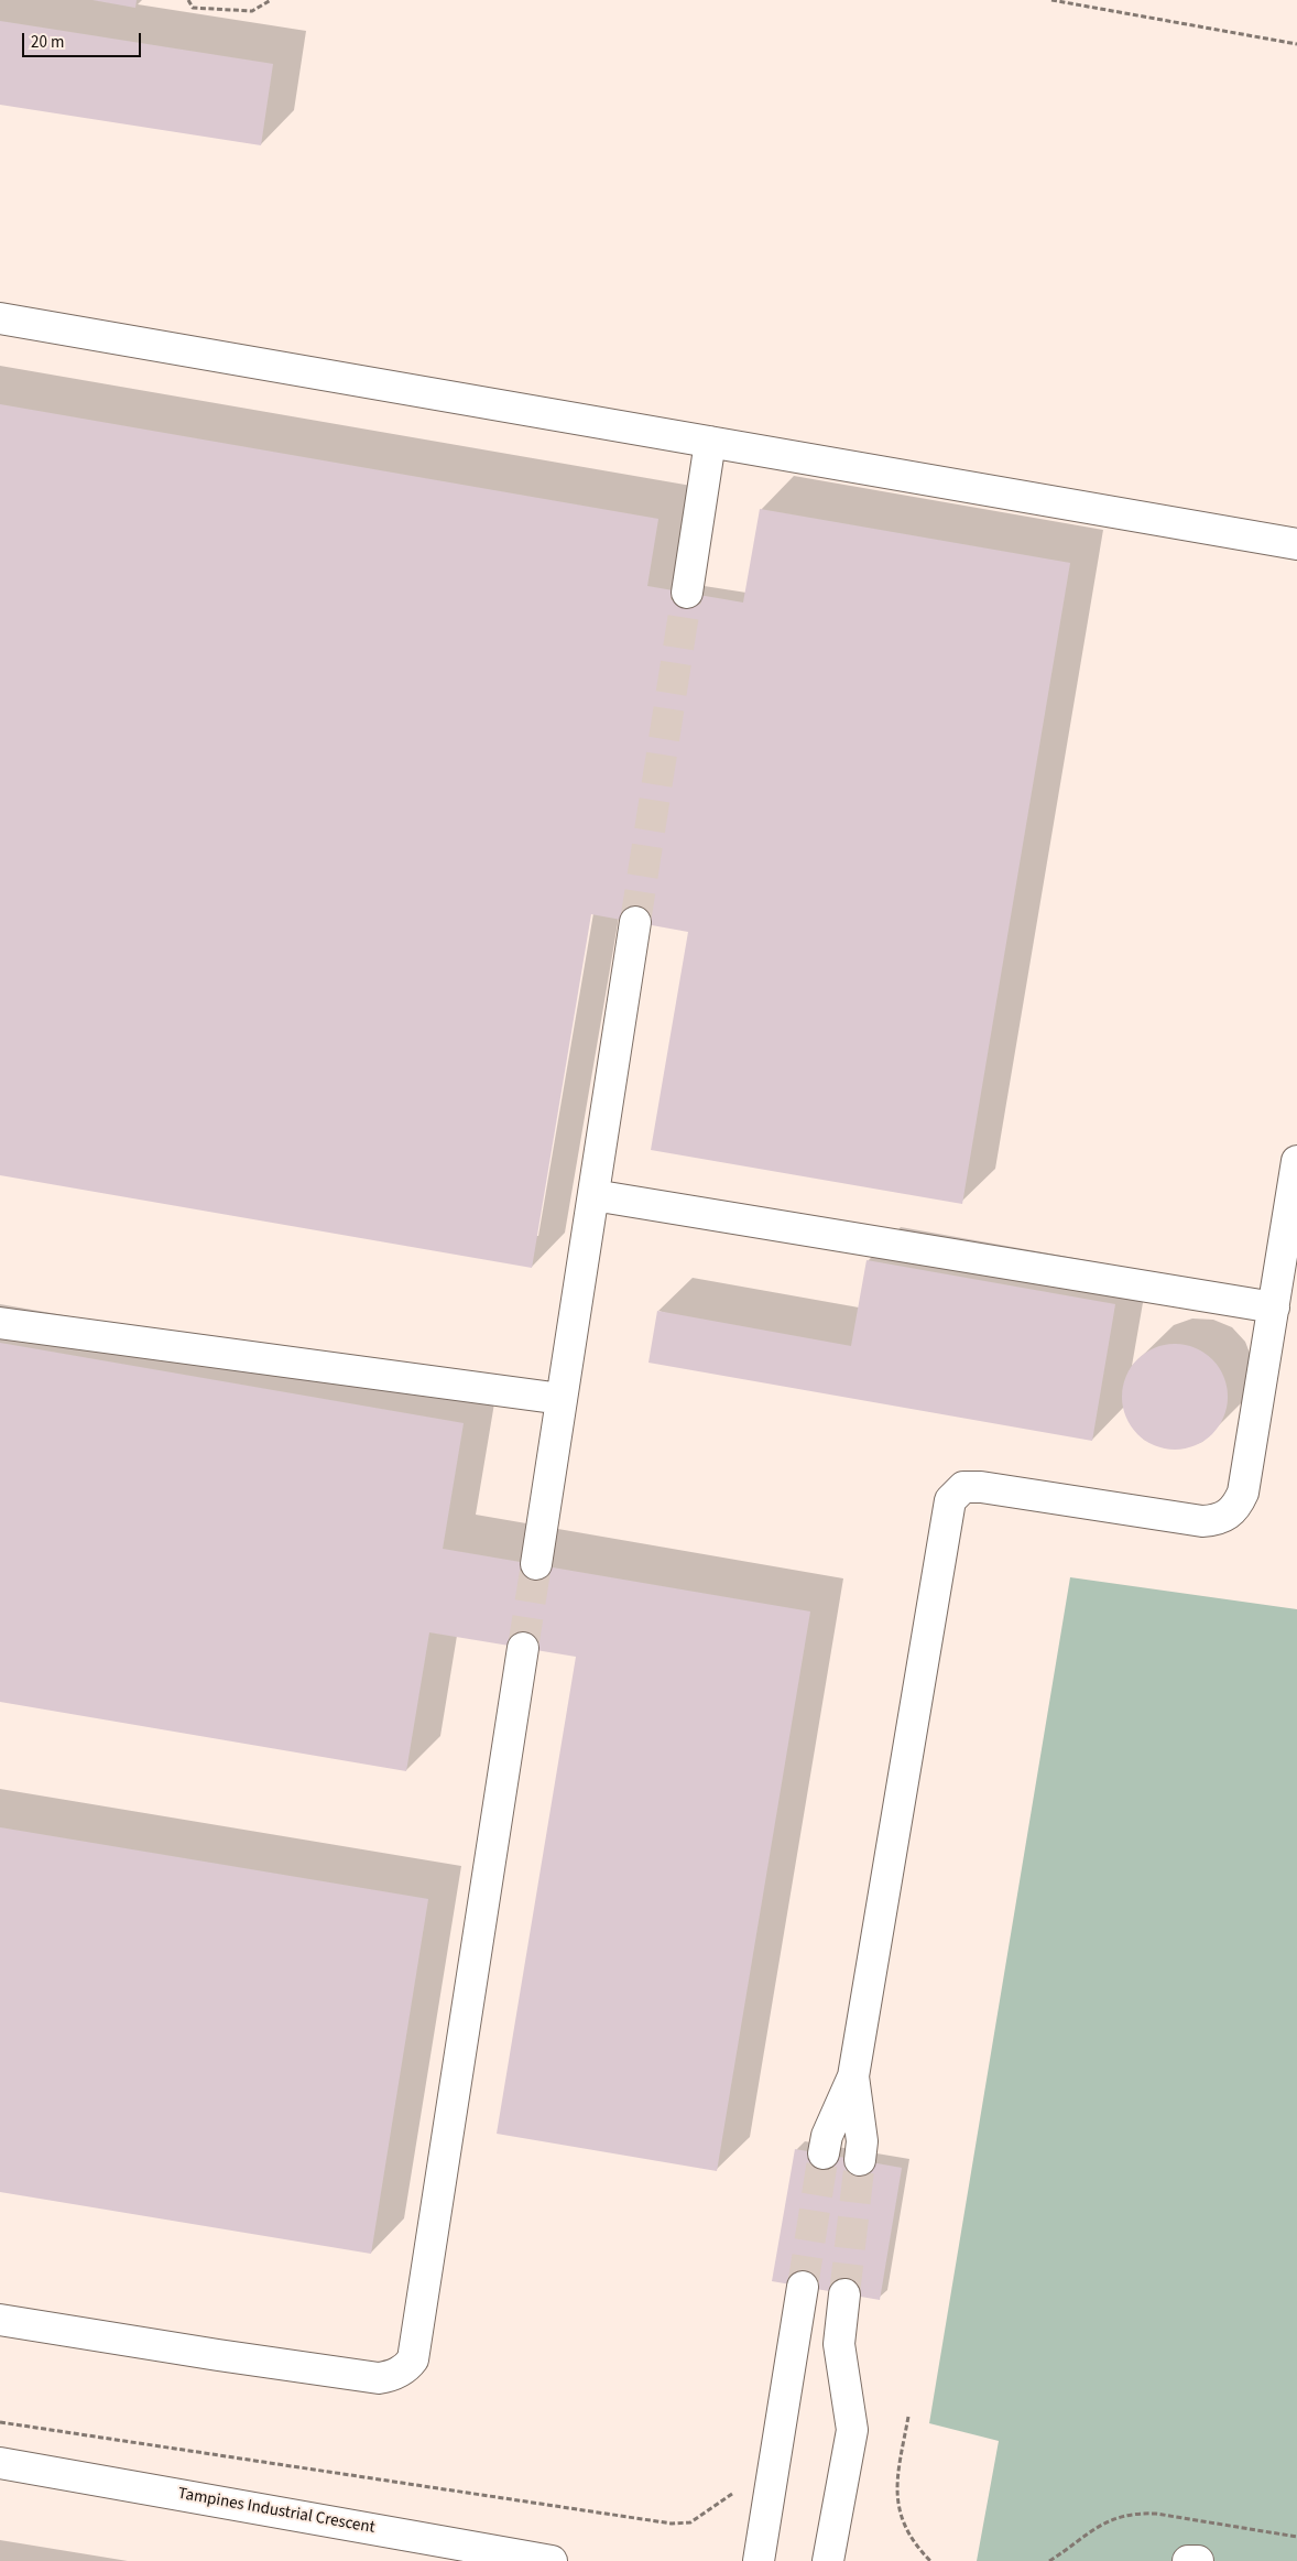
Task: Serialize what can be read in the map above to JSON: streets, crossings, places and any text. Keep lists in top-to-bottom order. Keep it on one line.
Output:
{"streets":{"street":["Tampines Industrial Crescent"]},"scale_bar":"20 m"}
